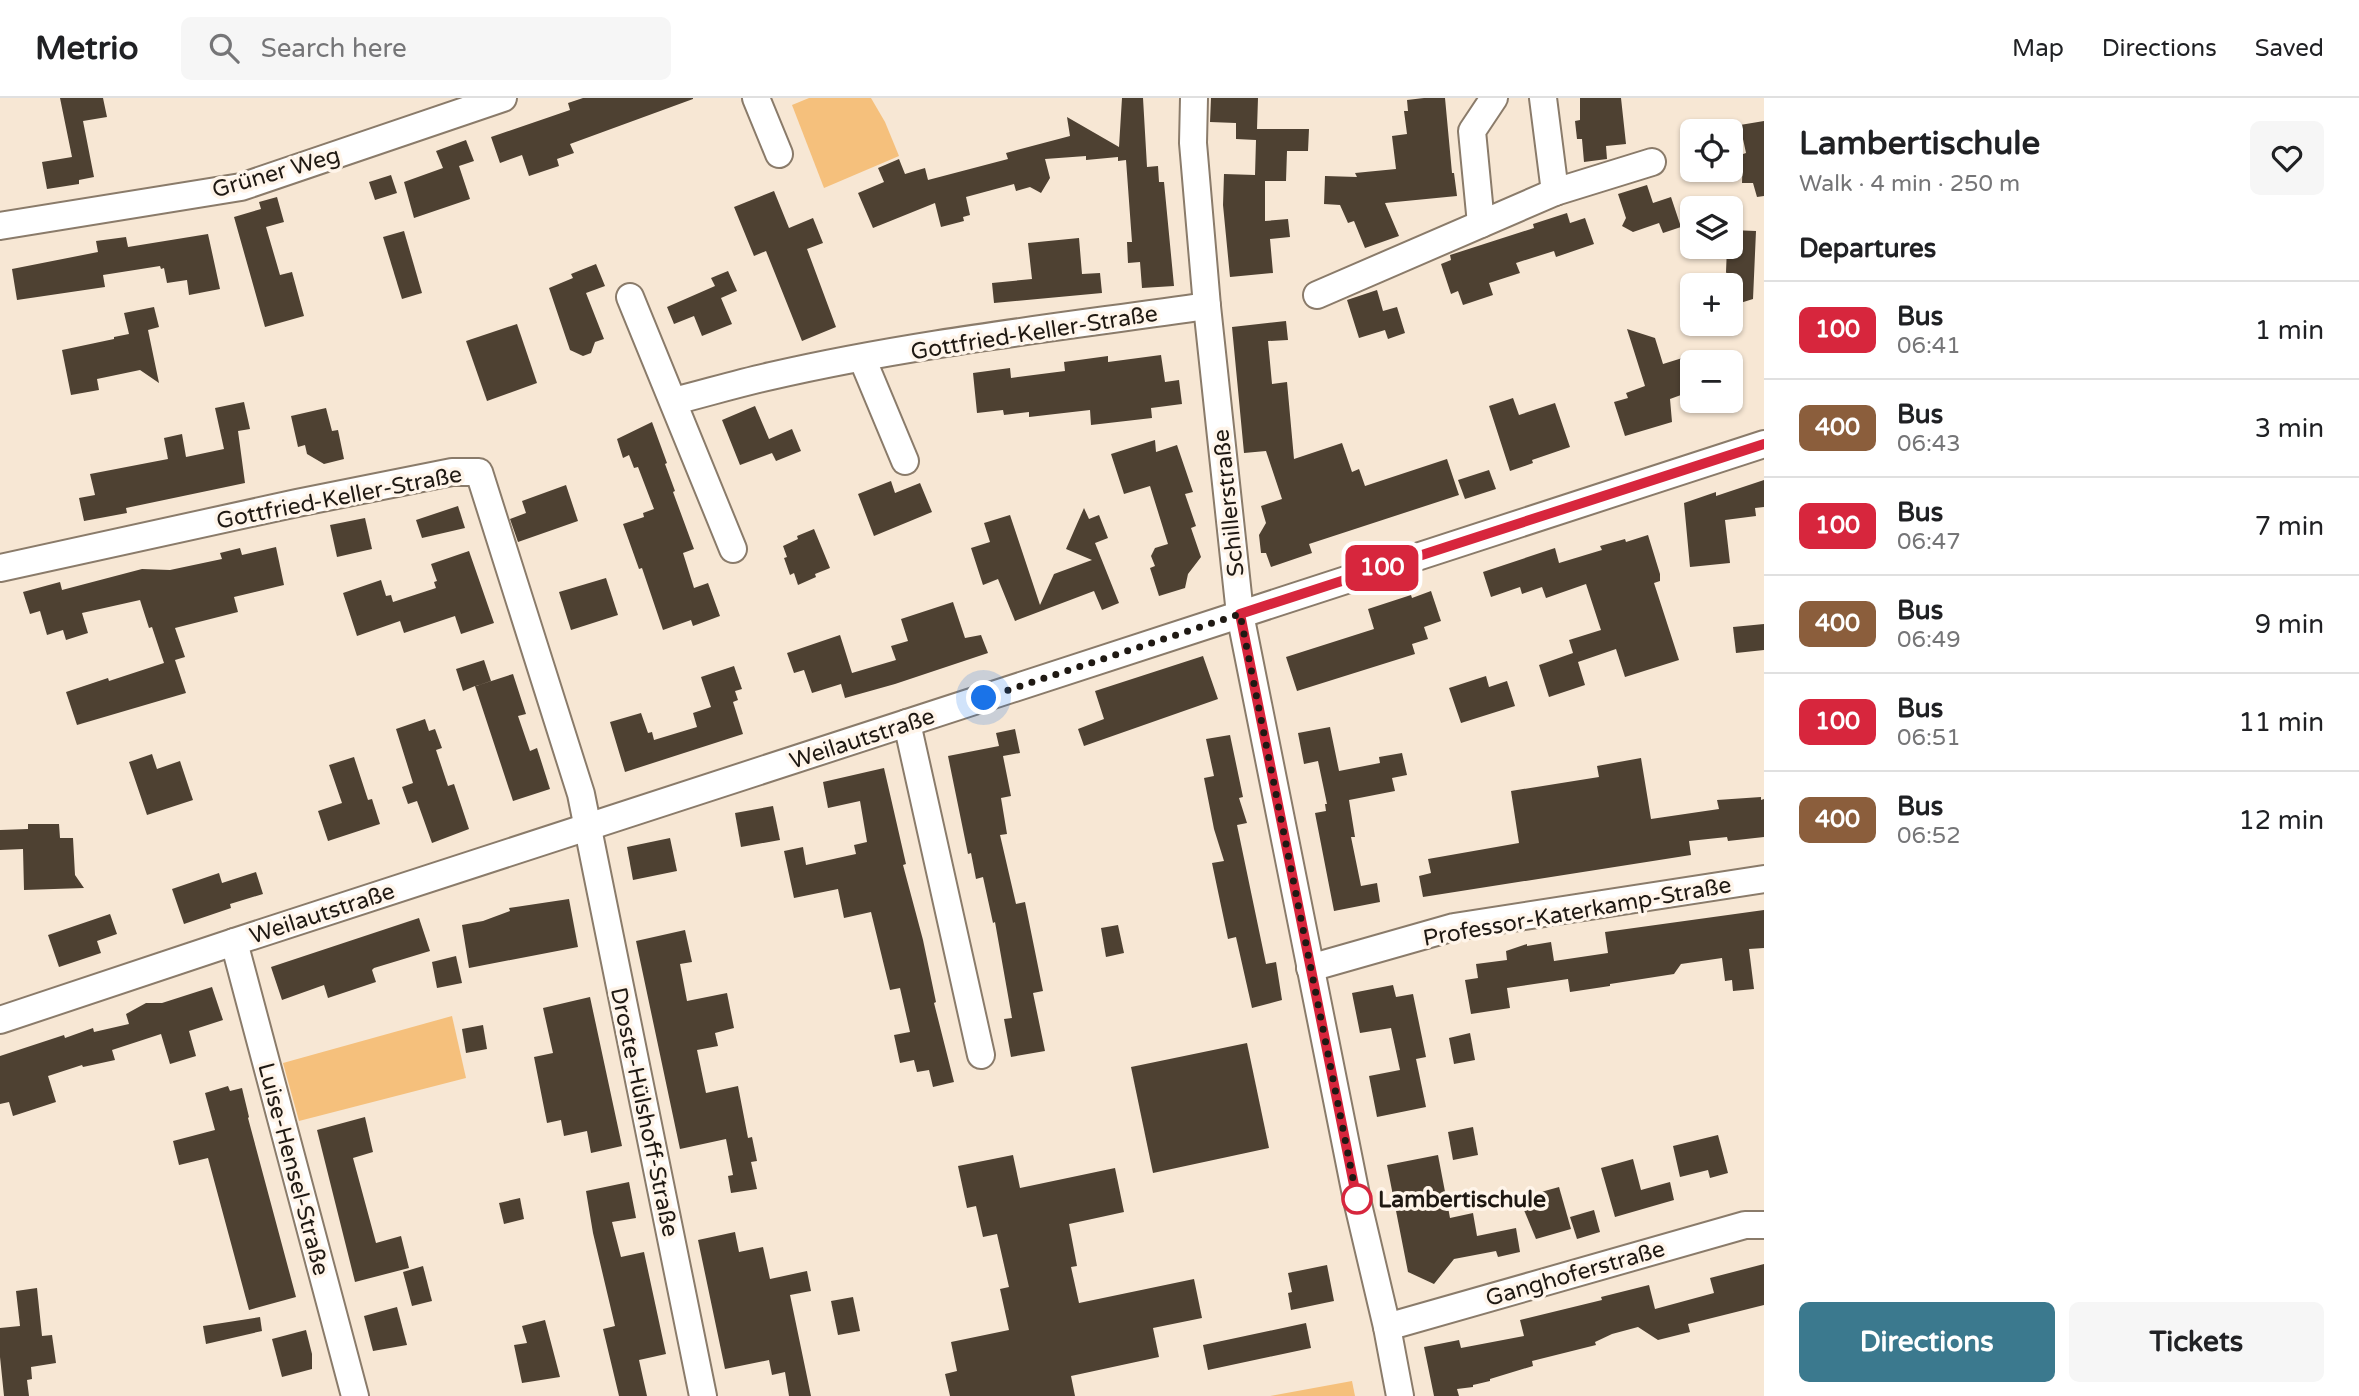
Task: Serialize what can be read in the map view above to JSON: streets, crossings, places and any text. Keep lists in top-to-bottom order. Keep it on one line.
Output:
{"streets":{"street":["Grüner Weg","Gottfried-Keller-Straße","Schillerstraße","Weilautstraße","Professor-Katerkamp-Straße","Droste-Hülshoff-Straße","Luise-Hensel-Straße","Ganghoferstraße"]},"crossings":[["Gottfried-Keller-Straße","Schillerstraße"],["Gottfried-Keller-Straße","Weilautstraße"],["Gottfried-Keller-Straße","Droste-Hülshoff-Straße"],["Schillerstraße","Weilautstraße"],["Schillerstraße","Professor-Katerkamp-Straße"],["Schillerstraße","Ganghoferstraße"],["Weilautstraße","Droste-Hülshoff-Straße"],["Weilautstraße","Luise-Hensel-Straße"]],"places":["Lambertischule"],"lines":["bus line 100"],"page":{"header":"Metrio","search":"Search here","nav":["Map","Directions","Saved"],"on_map":"100","heading":[["Lambertischule","Walk · 4 min · 250 m"],"Departures"],"map_buttons":["+","−"],"list":[{"mark":"100","name":"Bus","note":"06:41","value":"1 min"},{"mark":"400","name":"Bus","note":"06:43","value":"3 min"},{"mark":"100","name":"Bus","note":"06:47","value":"7 min"},{"mark":"400","name":"Bus","note":"06:49","value":"9 min"},{"mark":"100","name":"Bus","note":"06:51","value":"11 min"},{"mark":"400","name":"Bus","note":"06:52","value":"12 min"}],"buttons":["Directions","Tickets"]}}
